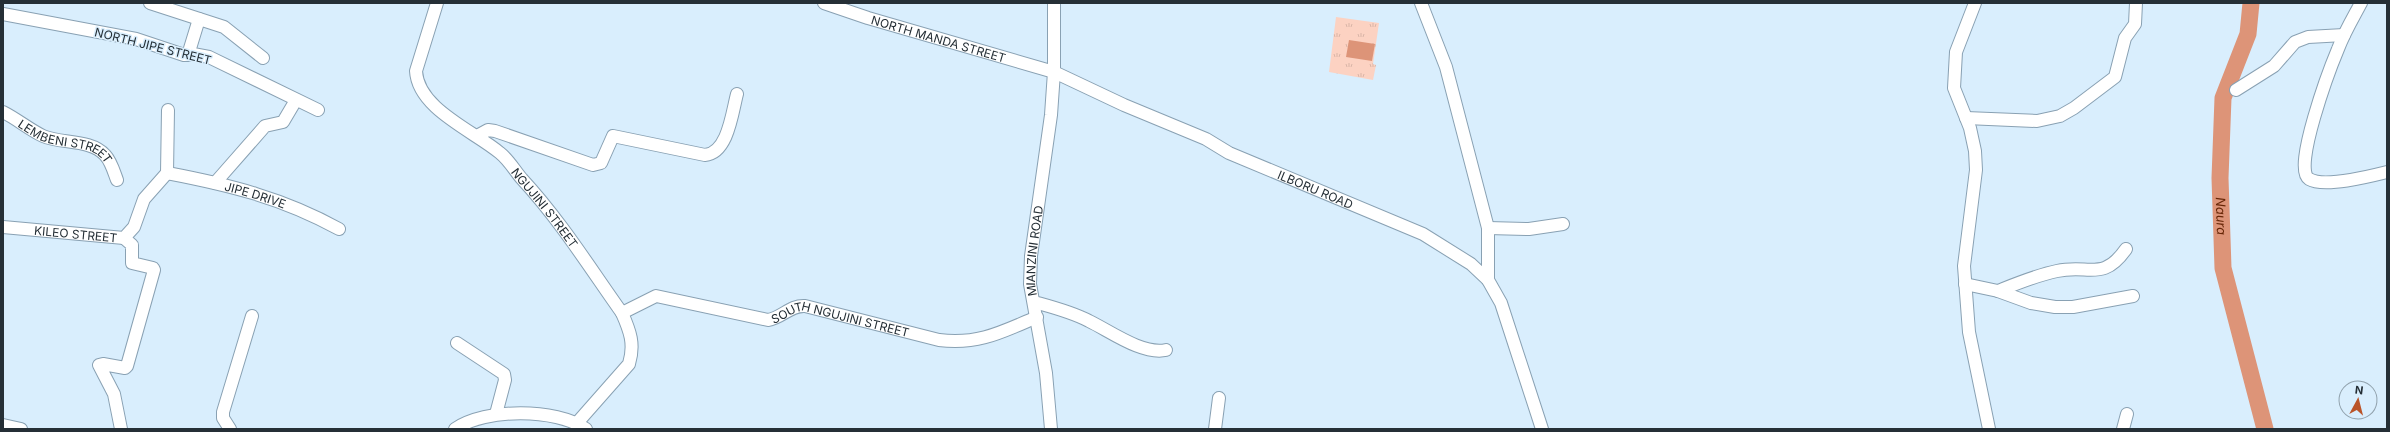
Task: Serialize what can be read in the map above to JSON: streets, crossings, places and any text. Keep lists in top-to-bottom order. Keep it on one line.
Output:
{"streets":{"street":["NORTH MANDA STREET","NORTH JIPE STREET","LEMBENI STREET","ILBORU ROAD","JIPE DRIVE","NGUJINI STREET","KILEO STREET","MIANZINI ROAD","SOUTH NGUJINI STREET"]},"crossings":[["NORTH MANDA STREET","ILBORU ROAD"],["NORTH MANDA STREET","MIANZINI ROAD"],["ILBORU ROAD","MIANZINI ROAD"],["JIPE DRIVE","KILEO STREET"],["NGUJINI STREET","SOUTH NGUJINI STREET"],["MIANZINI ROAD","SOUTH NGUJINI STREET"]],"water":["Naura"],"north":"top"}
